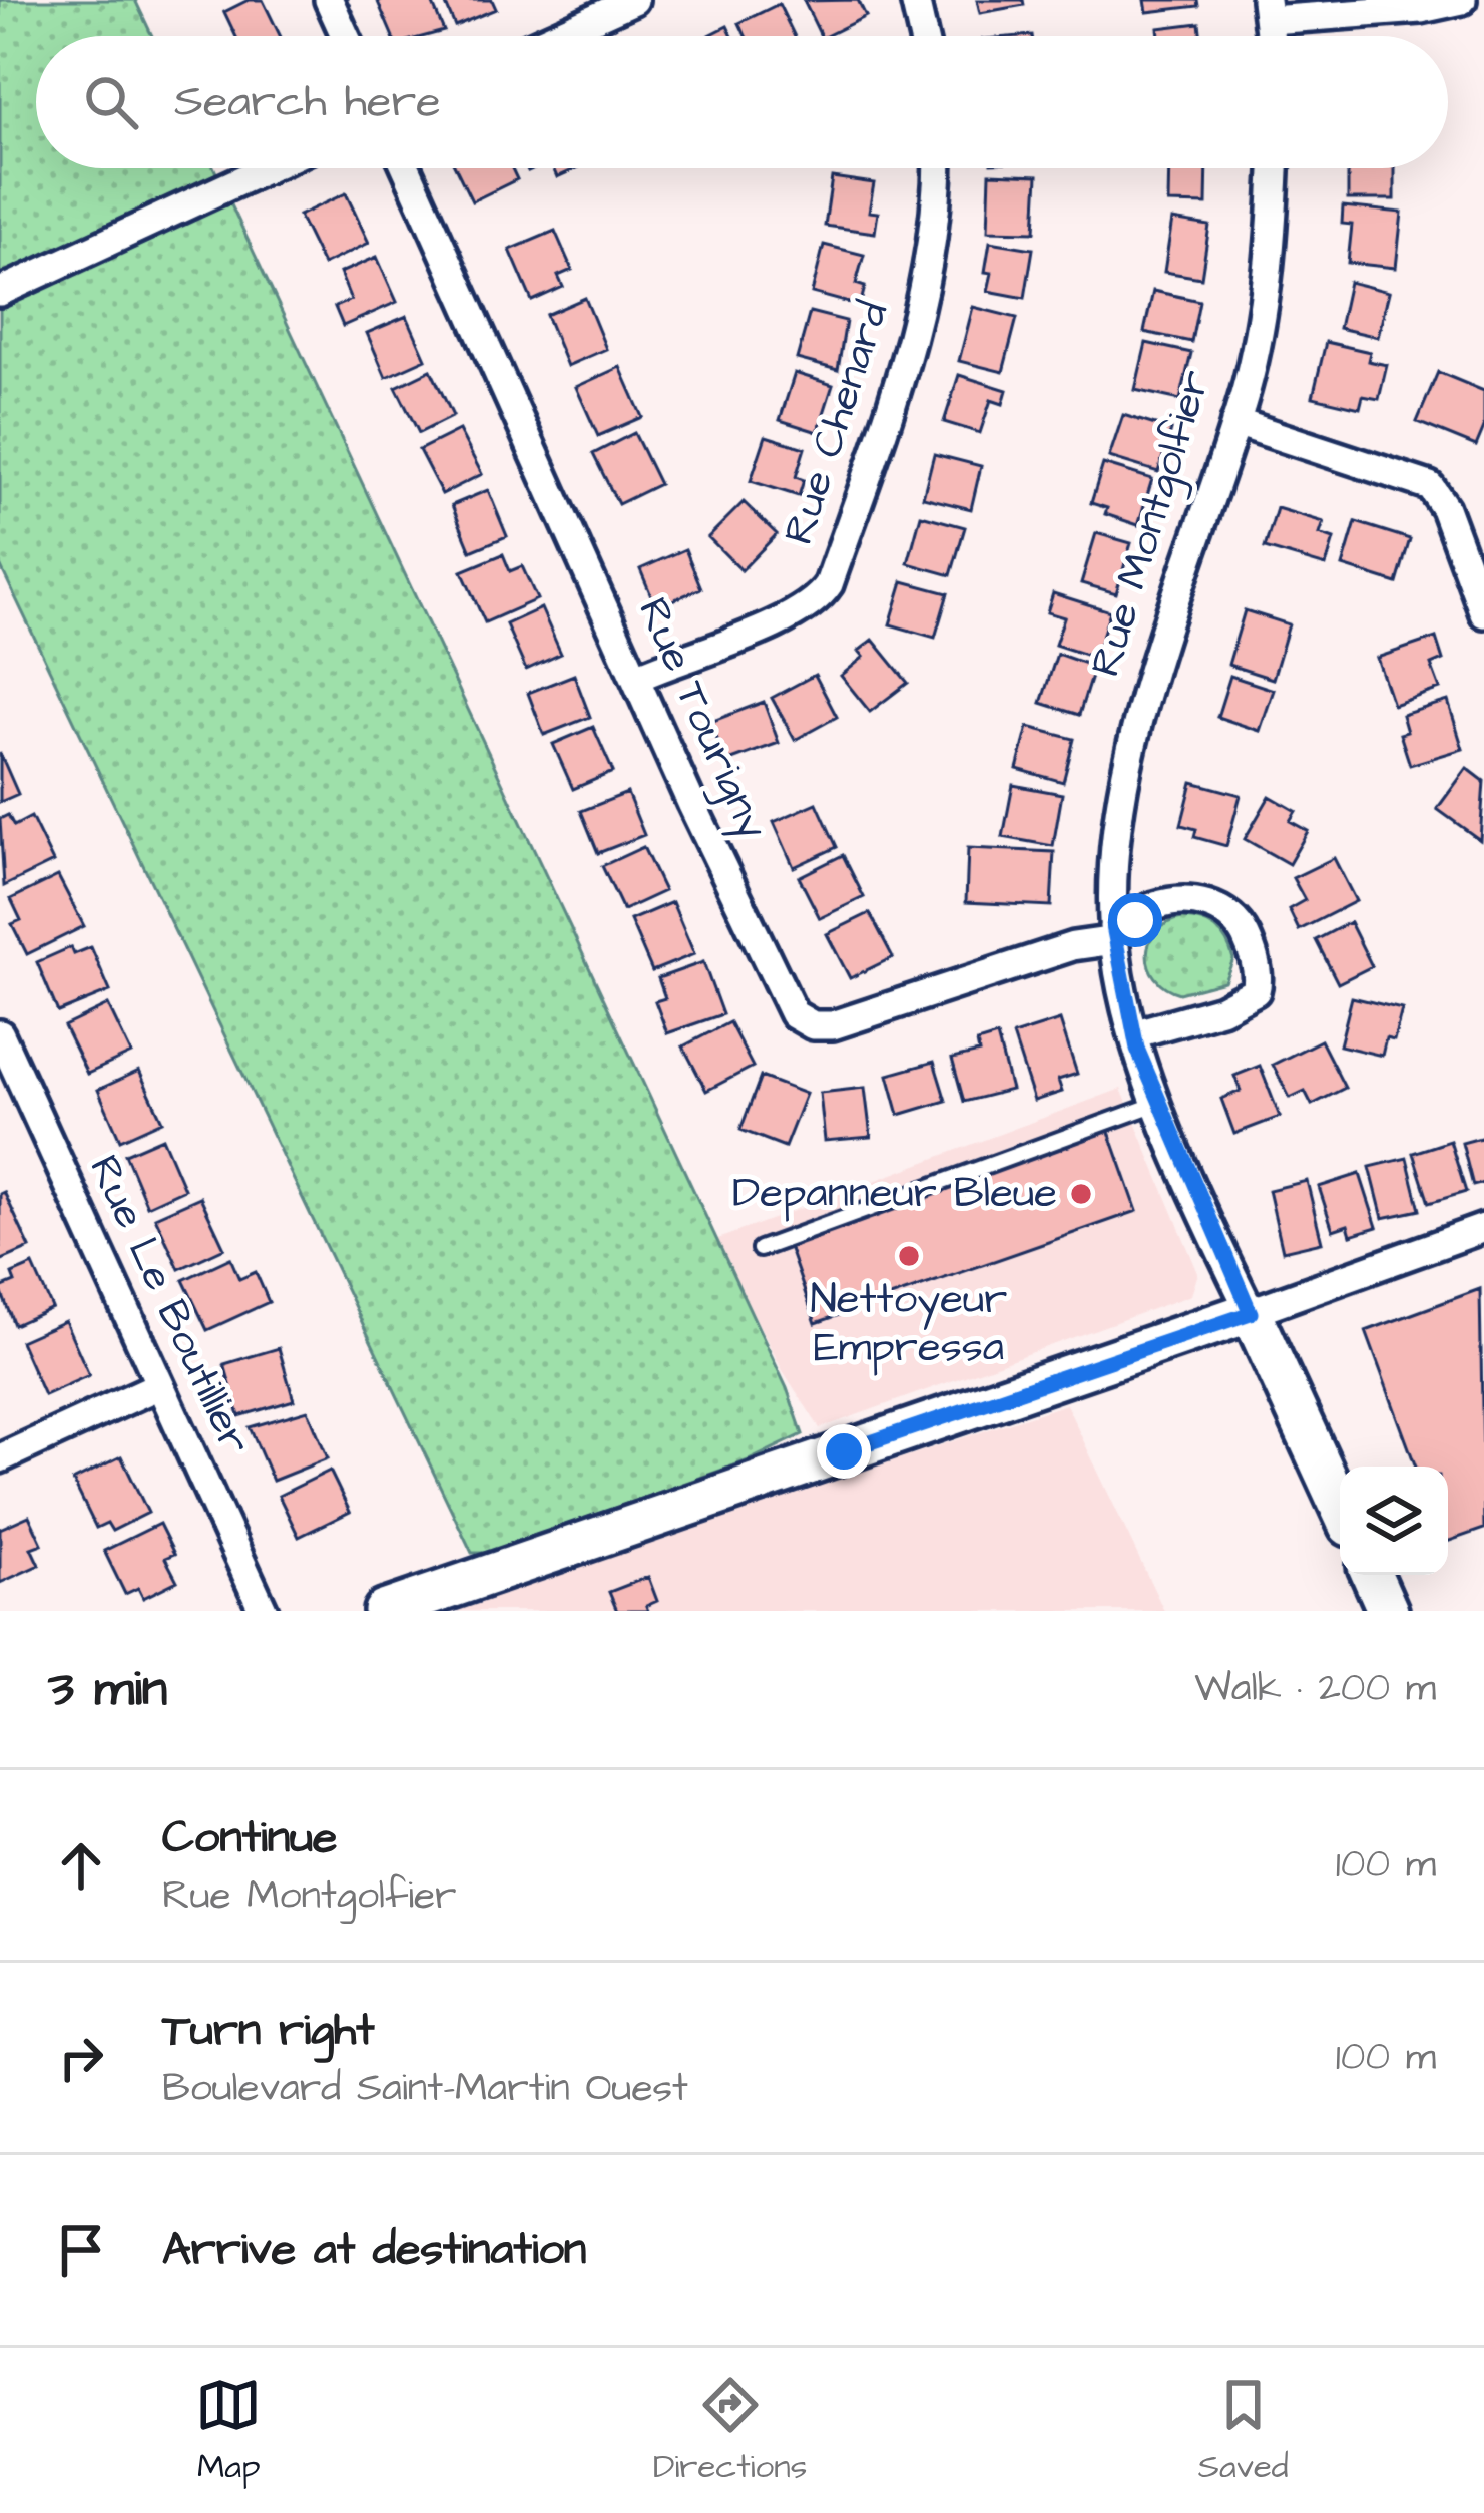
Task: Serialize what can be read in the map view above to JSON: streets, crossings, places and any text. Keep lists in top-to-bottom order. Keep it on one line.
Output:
{"streets":{"main road":["Rue Montgolfier"],"street":["Rue Chenard","Rue Tourigny","Rue Le Boutillier"]},"crossings":[["Rue Chenard","Rue Tourigny"],["Rue Montgolfier","Rue Tourigny"]],"places":["Depanneur Bleue","Nettoyeur Empressa"],"page":{"search":"Search here","heading":["3 min","Walk · 200 m"],"list":[["Continue","Rue Montgolfier","100 m"],["Turn right","Boulevard Saint-Martin Ouest","100 m"],"Arrive at destination"],"nav":["Map","Directions","Saved"]}}
